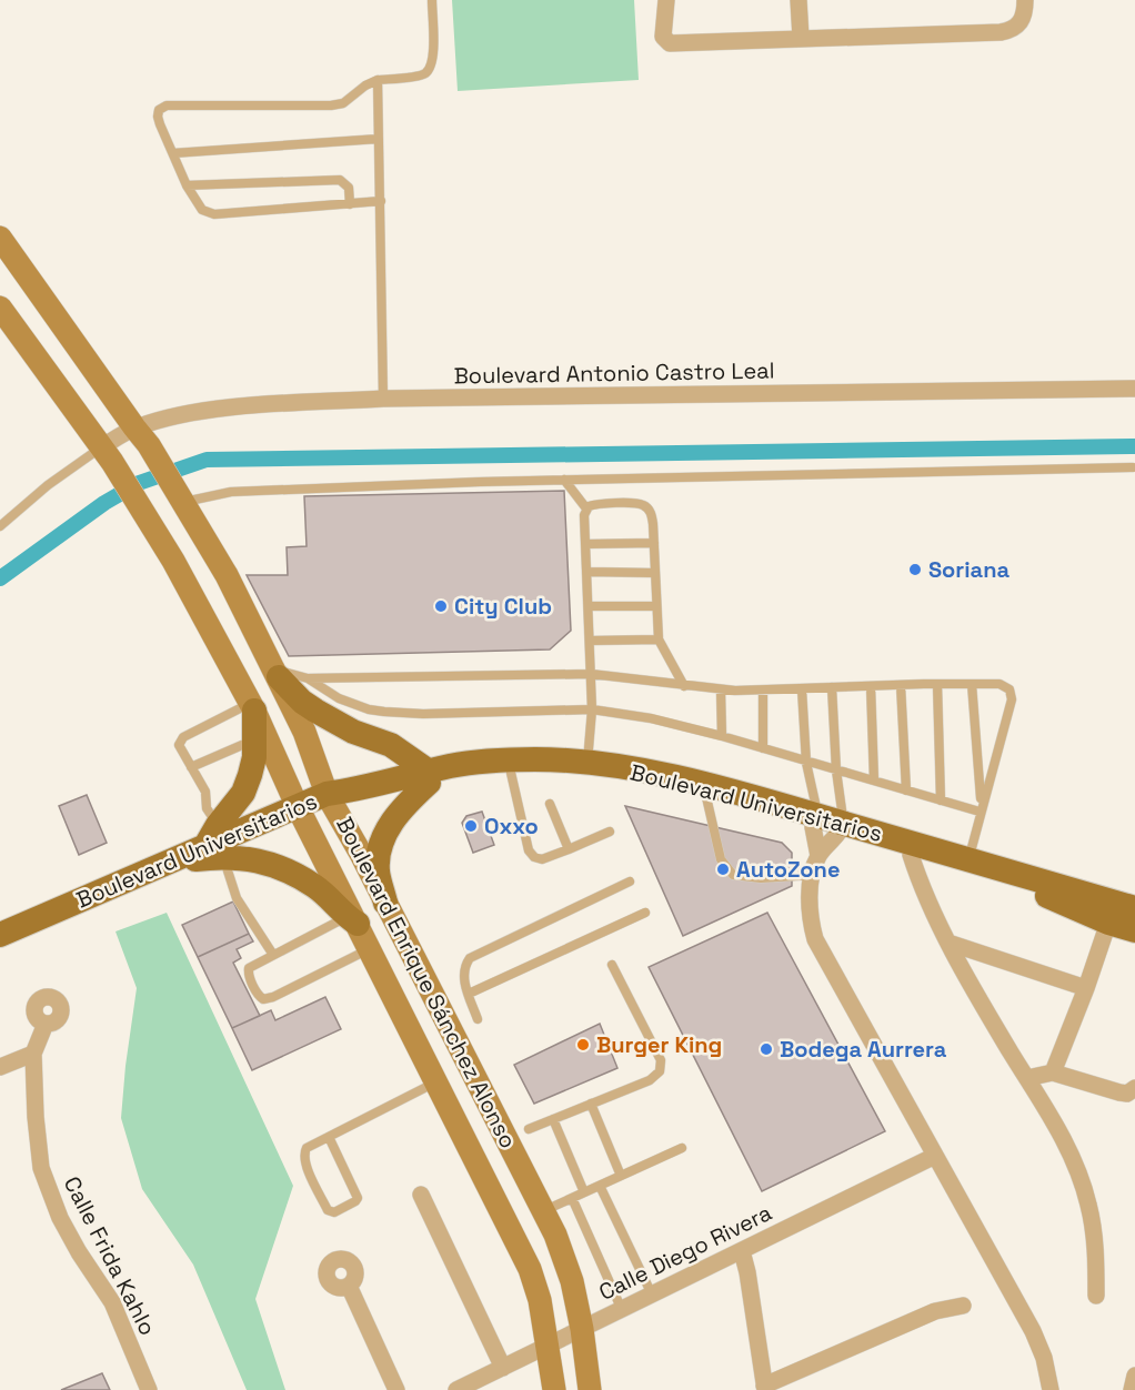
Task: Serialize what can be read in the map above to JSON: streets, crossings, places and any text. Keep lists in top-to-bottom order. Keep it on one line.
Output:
{"streets":{"main road":["Boulevard Universitarios","Boulevard Enrique Sánchez Alonso"],"street":["Boulevard Antonio Castro Leal","Calle Diego Rivera","Calle Frida Kahlo"]},"crossings":[["Boulevard Antonio Castro Leal","Boulevard Enrique Sánchez Alonso"],["Boulevard Universitarios","Boulevard Enrique Sánchez Alonso"],["Boulevard Enrique Sánchez Alonso","Calle Diego Rivera"]],"places":["Soriana","City Club","Oxxo","AutoZone","Burger King","Bodega Aurrera"]}
